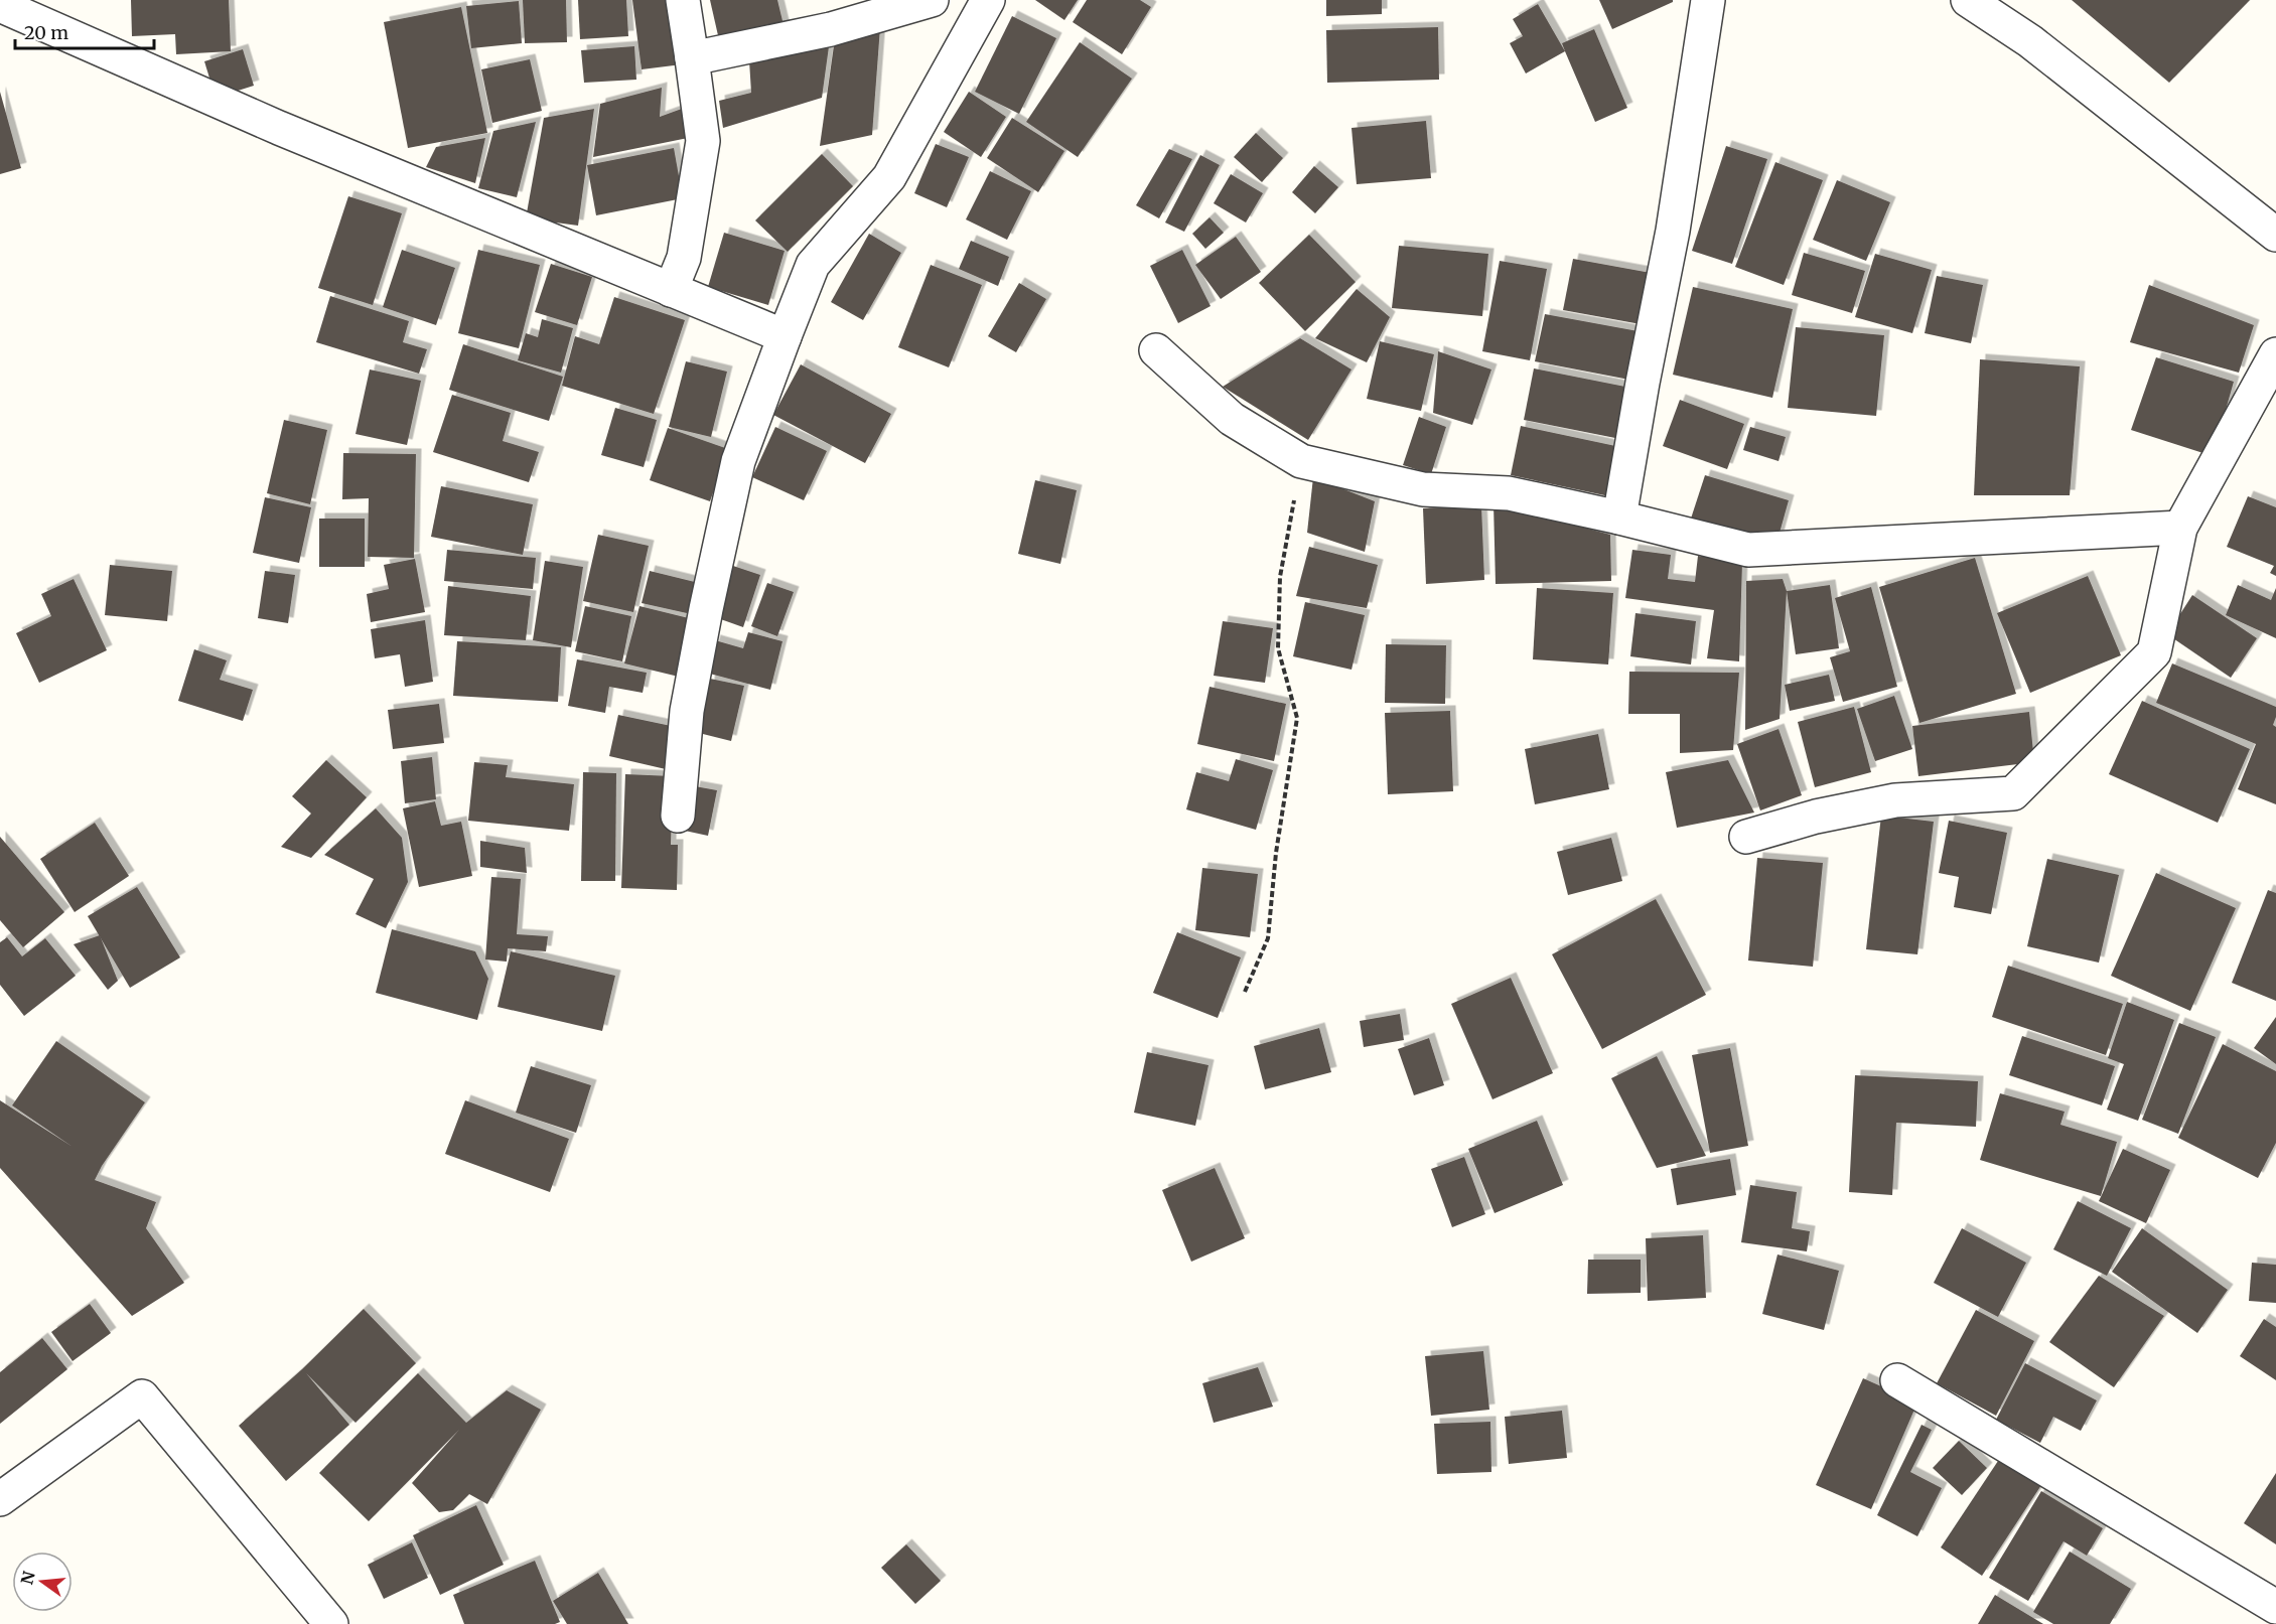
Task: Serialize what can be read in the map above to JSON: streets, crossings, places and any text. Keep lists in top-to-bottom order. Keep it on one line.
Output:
{"scale_bar":"20 m","north":"left"}
